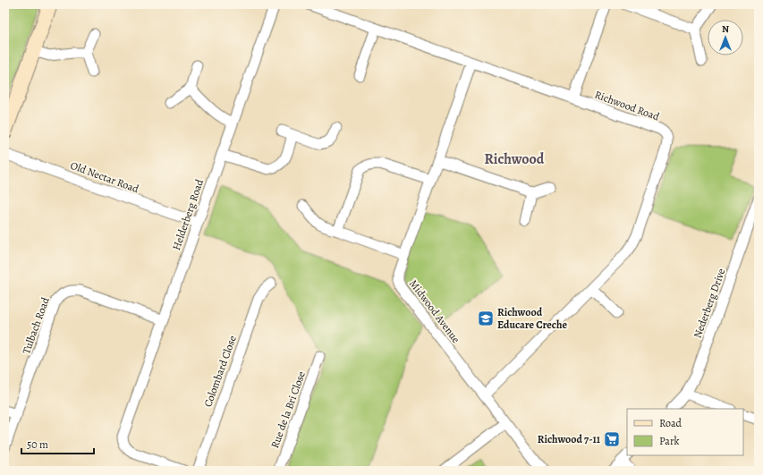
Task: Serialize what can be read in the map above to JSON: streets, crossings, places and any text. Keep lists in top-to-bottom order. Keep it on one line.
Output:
{"streets":{"street":["Richwood Road","Old Nectar Road","Helderberg Road","Nederberg Drive","Midwood Avenue","Tulbach Road","Colombard Close","Rue de la Bri Close"]},"crossings":[["Richwood Road","Midwood Avenue"],["Old Nectar Road","Helderberg Road"],["Helderberg Road","Tulbach Road"]],"districts":["Richwood"],"places":{"school or university":["Richwood Educare Creche"],"supermarket":["Richwood 7-11"]},"legend":["Road","Park"],"scale_bar":"50 m","north":"top"}
